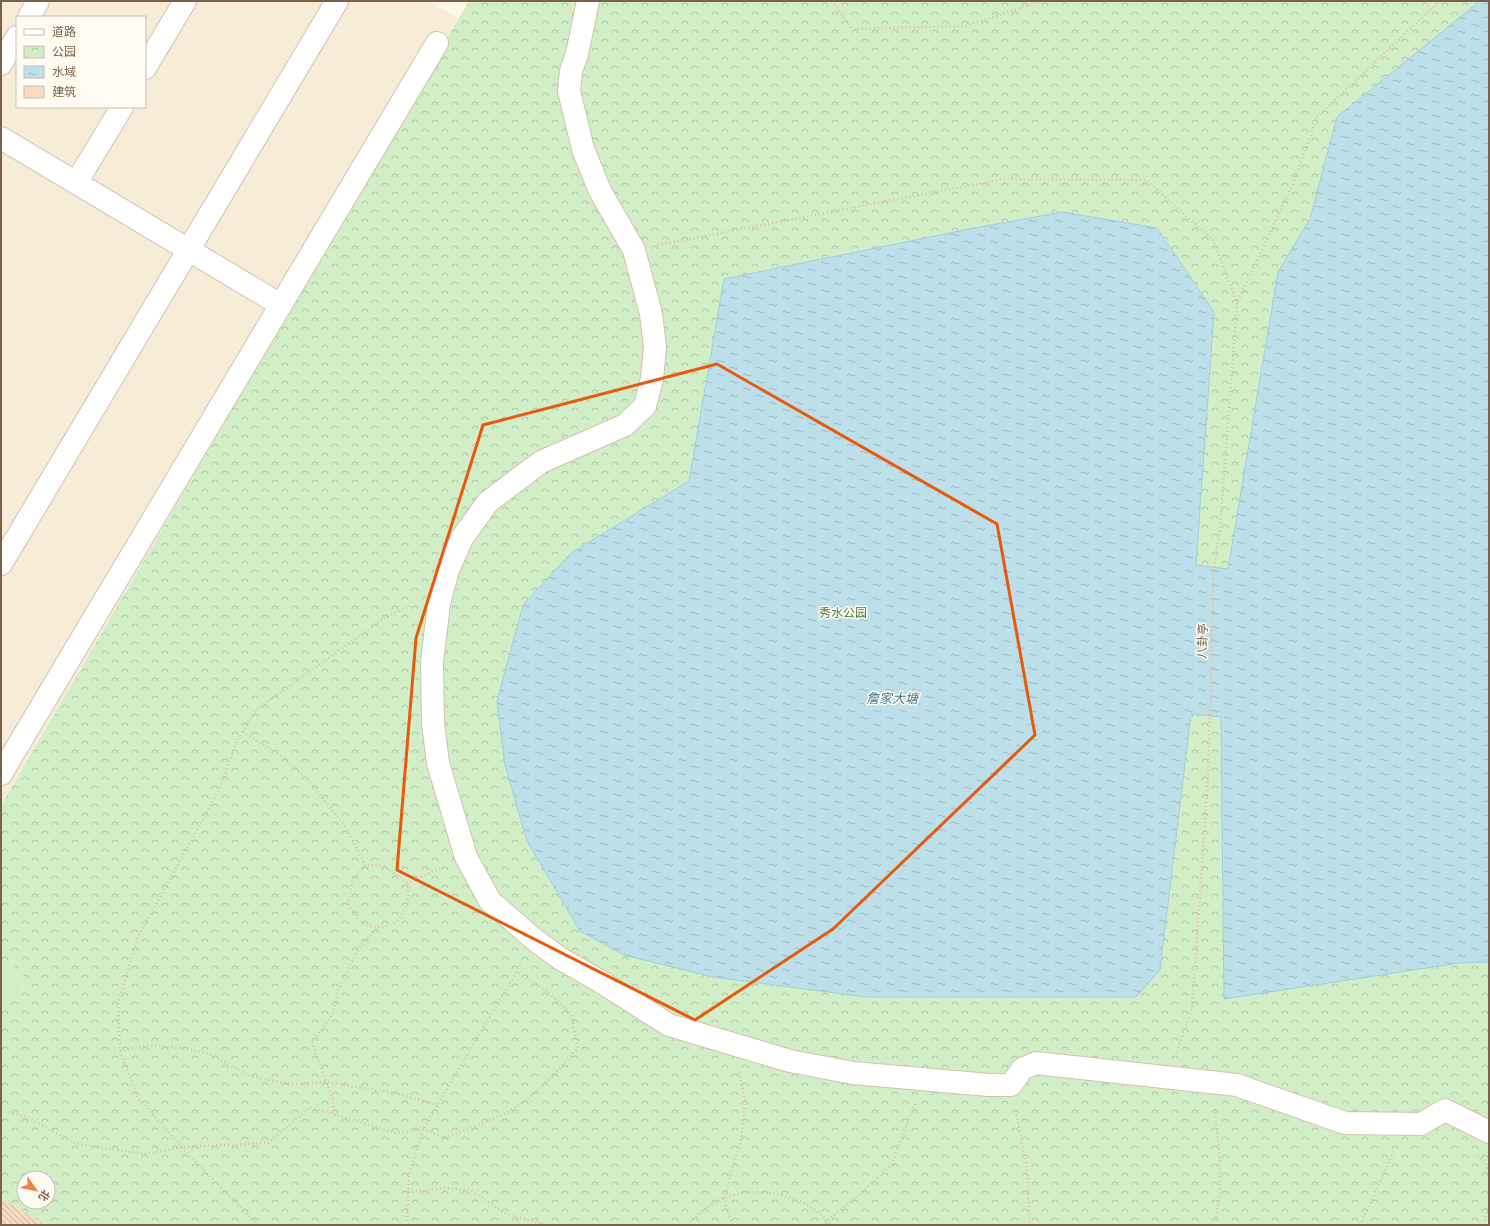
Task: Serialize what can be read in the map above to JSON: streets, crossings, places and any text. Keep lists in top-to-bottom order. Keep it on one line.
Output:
{"streets":{"path":["八卦亭"]},"water":["詹家大塘"],"parks":["秀水公园"],"legend":["道路","公园","水域","建筑"],"north":"bottom right"}
